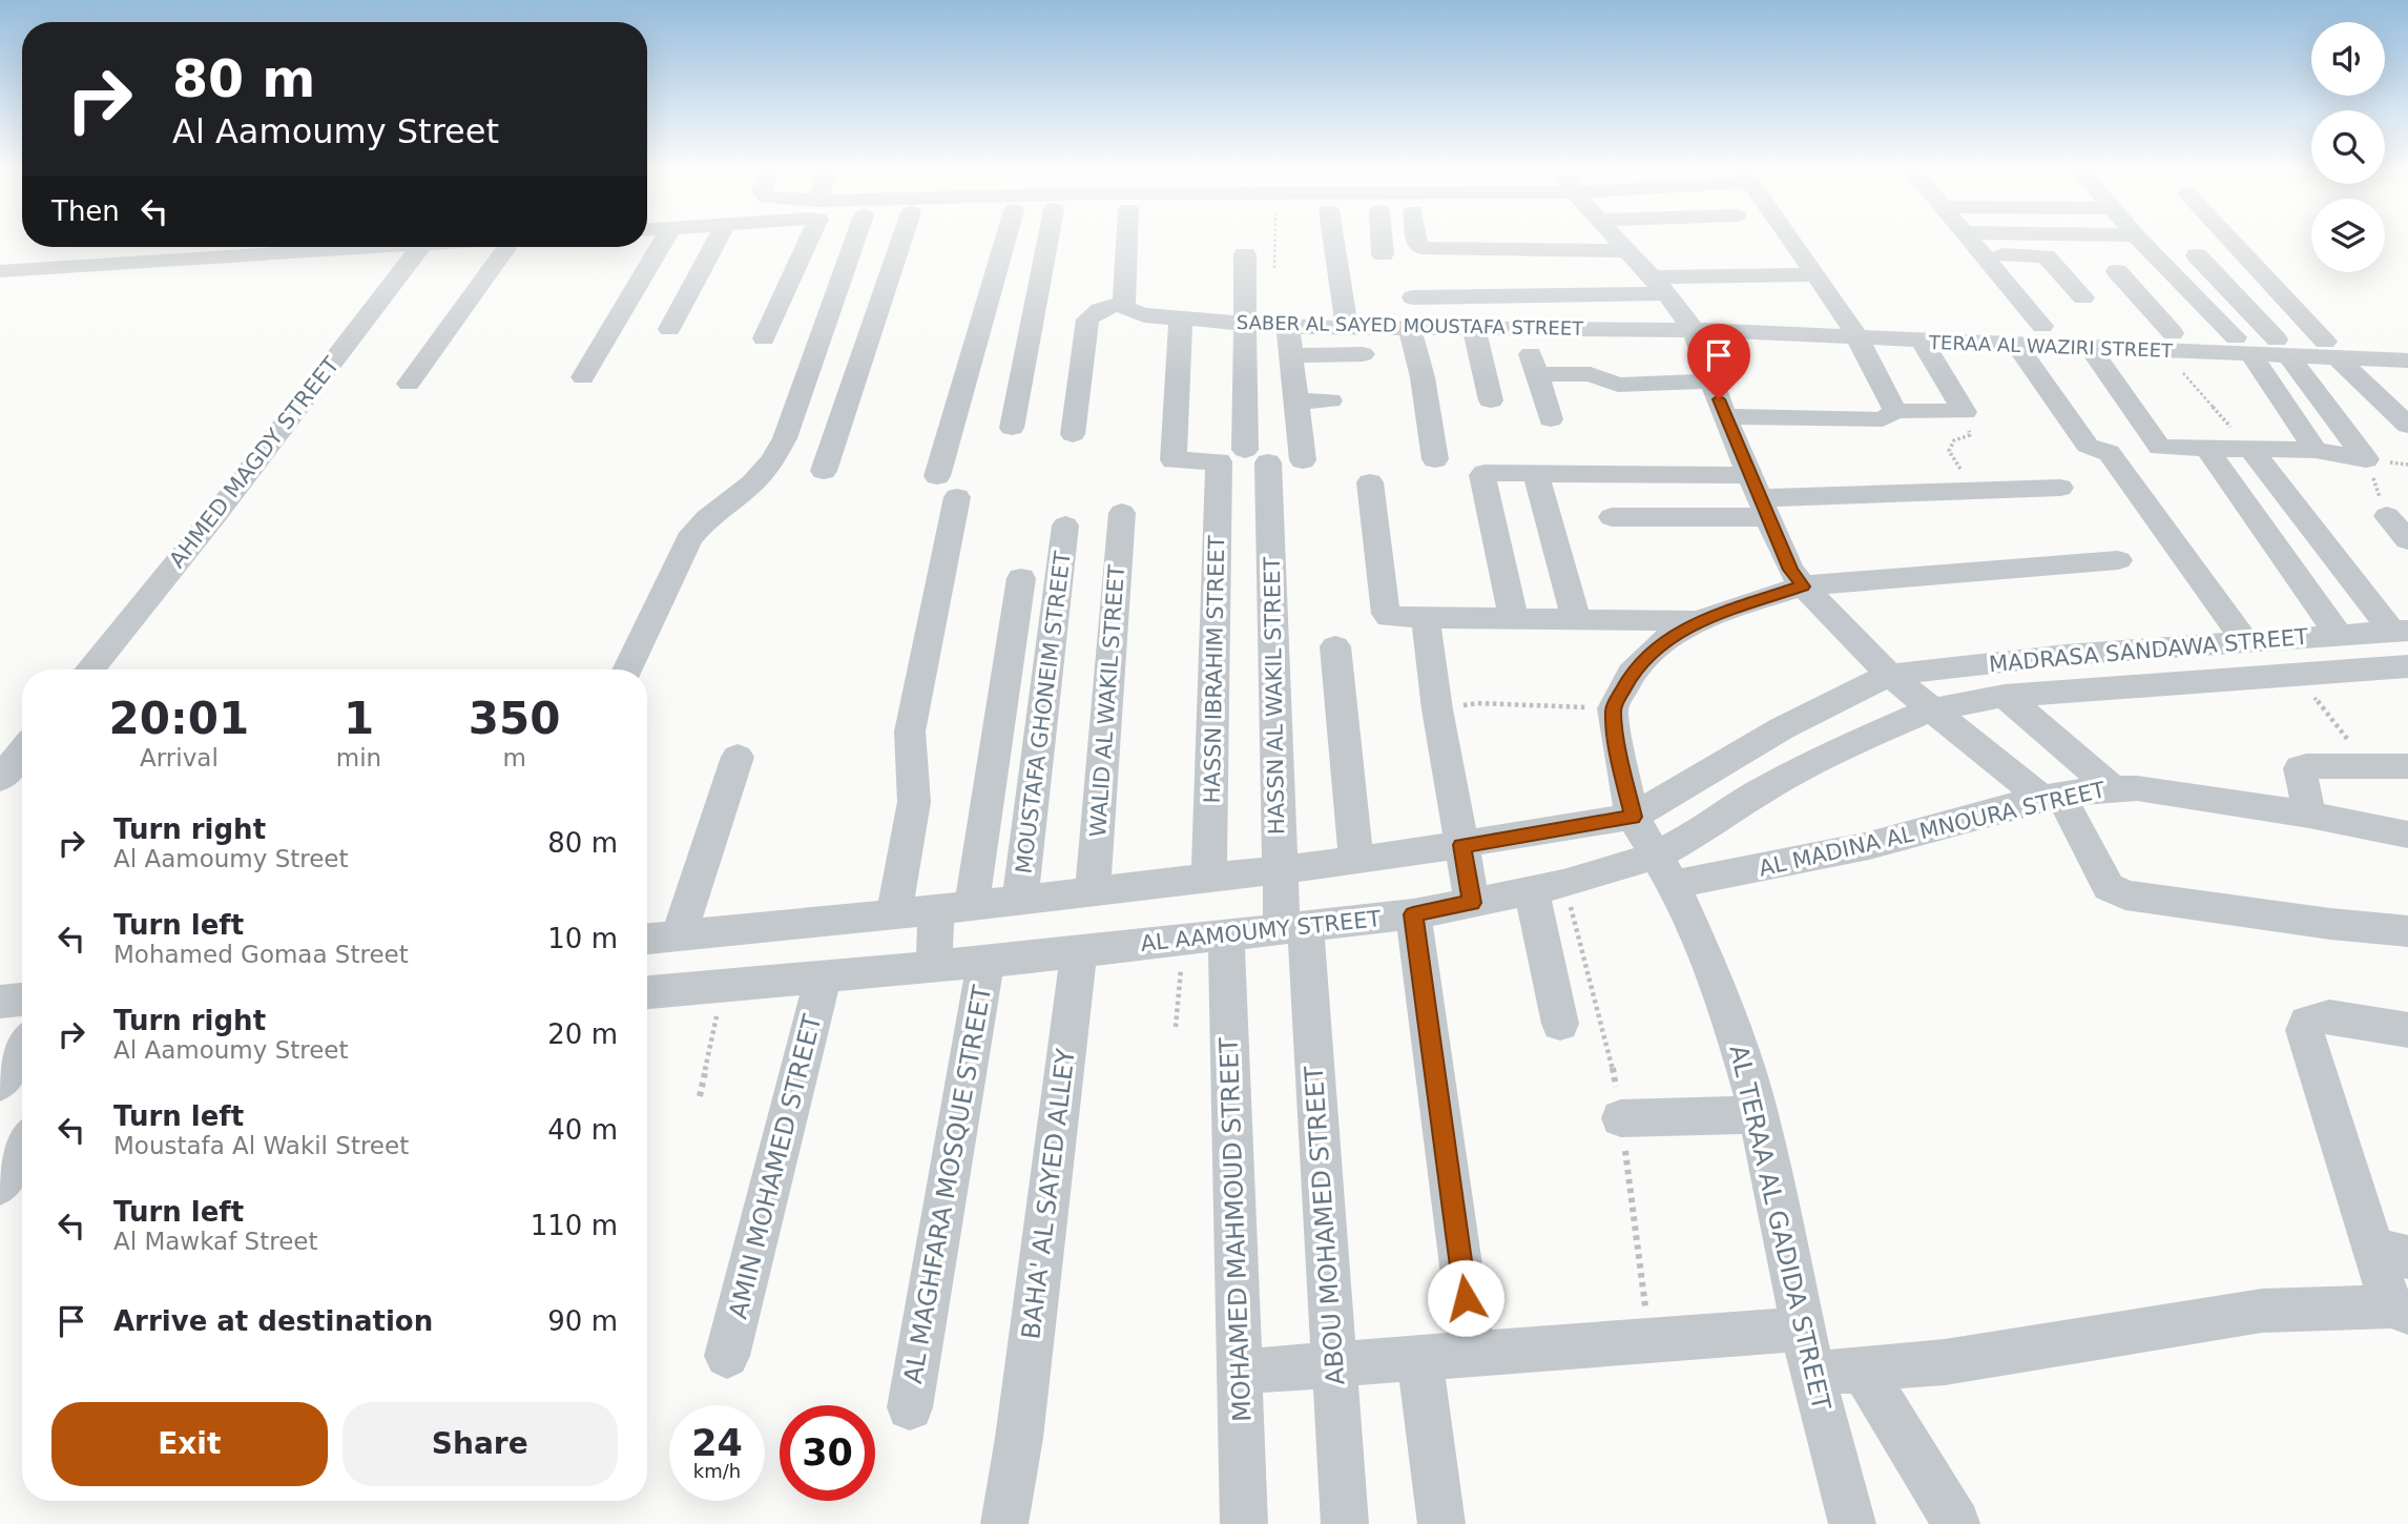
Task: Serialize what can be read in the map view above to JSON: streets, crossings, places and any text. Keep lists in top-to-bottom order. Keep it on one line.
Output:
{"streets":{"street":["SABER AL SAYED MOUSTAFA STREET","TERAA AL WAZIRI STREET","AHMED MAGDY STREET","MADRASA SANDAWA STREET","HASSN IBRAHIM STREET","HASSN AL WAKIL STREET","WALID AL WAKIL STREET","MOUSTAFA GHONEIM STREET","AL MADINA AL MNOURA STREET","AL AAMOUMY STREET","AMIN MOHAMED STREET","AL MAGHFARA MOSQUE STREET","BAHA' AL SAYED ALLEY","ABOU MOHAMED STREET","AL TERAA AL GADIDA STREET","MOHAMED MAHMOUD STREET"]},"crossings":[["SABER AL SAYED MOUSTAFA STREET","TERAA AL WAZIRI STREET"],["MADRASA SANDAWA STREET","AL AAMOUMY STREET"],["HASSN IBRAHIM STREET","HASSN AL WAKIL STREET"],["HASSN AL WAKIL STREET","AL AAMOUMY STREET"],["HASSN AL WAKIL STREET","ABOU MOHAMED STREET"],["AL MADINA AL MNOURA STREET","AL AAMOUMY STREET"],["AL MADINA AL MNOURA STREET","AL TERAA AL GADIDA STREET"],["AL AAMOUMY STREET","AMIN MOHAMED STREET"],["AL AAMOUMY STREET","AL MAGHFARA MOSQUE STREET"],["AL AAMOUMY STREET","BAHA' AL SAYED ALLEY"],["AL AAMOUMY STREET","ABOU MOHAMED STREET"],["AL AAMOUMY STREET","AL TERAA AL GADIDA STREET"],["AL AAMOUMY STREET","MOHAMED MAHMOUD STREET"]],"page":{"turn":["80 m","Al Aamoumy Street"],"then":"Then","eta":["20:01","Arrival","1","min","350","m"],"list":[{"name":"Turn right","note":"Al Aamoumy Street","value":"80 m"},{"name":"Turn left","note":"Mohamed Gomaa Street","value":"10 m"},{"name":"Turn right","note":"Al Aamoumy Street","value":"20 m"},{"name":"Turn left","note":"Moustafa Al Wakil Street","value":"40 m"},{"name":"Turn left","note":"Al Mawkaf Street","value":"110 m"},{"name":"Arrive at destination","value":"90 m"}],"buttons":["Exit","Share"],"speed":"24 km/h","limit":"30"}}
